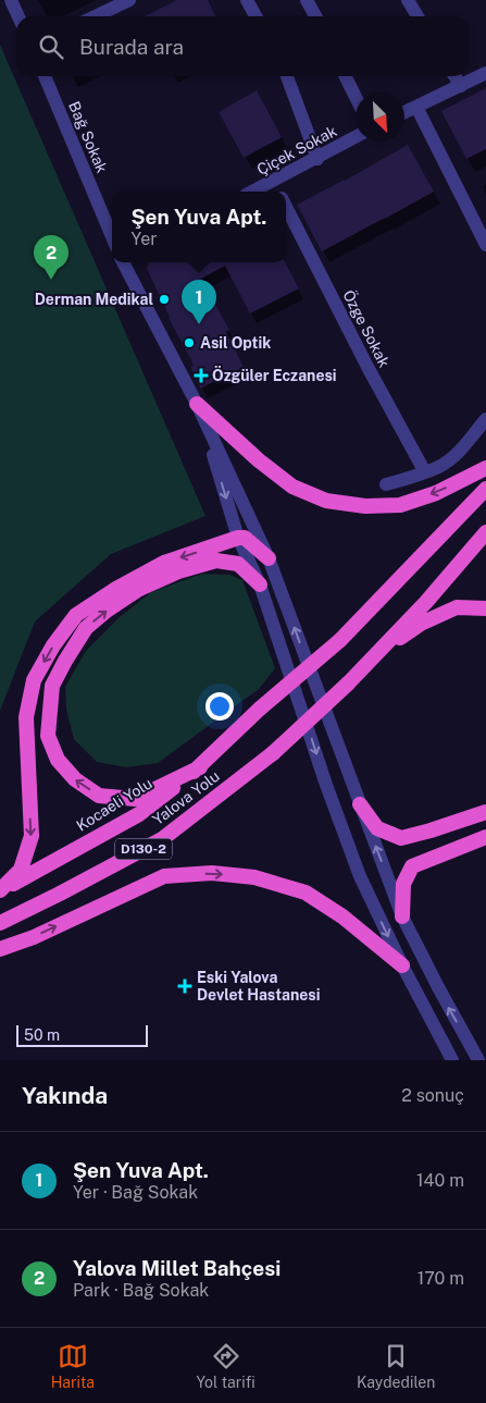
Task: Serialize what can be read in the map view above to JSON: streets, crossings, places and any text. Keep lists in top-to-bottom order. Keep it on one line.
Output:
{"streets":{"highway":["Yalova Yolu","Kocaeli̇ Yolu","D130-2"],"street":["Bağ Sokak","Çiçek Sokak","Özge Sokak"]},"crossings":[["Çiçek Sokak","Özge Sokak"],["Yalova Yolu","D130-2"]],"places":{"other":["Derman Medikal","Asil Optik"],"health":["Özgüler Eczanesi","Eski Yalova Devlet Hastanesi"]},"scale_bar":"50 m","north":"bottom right","page":{"search":"Burada ara","popup":["Şen Yuva Apt.","Yer"],"pins":["2","1"],"scale":"50 m","heading":["Yakında","2 sonuç"],"list":[{"mark":"1","name":"Şen Yuva Apt.","note":"Yer · Bağ Sokak","value":"140 m"},{"mark":"2","name":"Yalova Millet Bahçesi","note":"Park · Bağ Sokak","value":"170 m"}],"nav":["Harita","Yol tarifi","Kaydedilen"]}}
